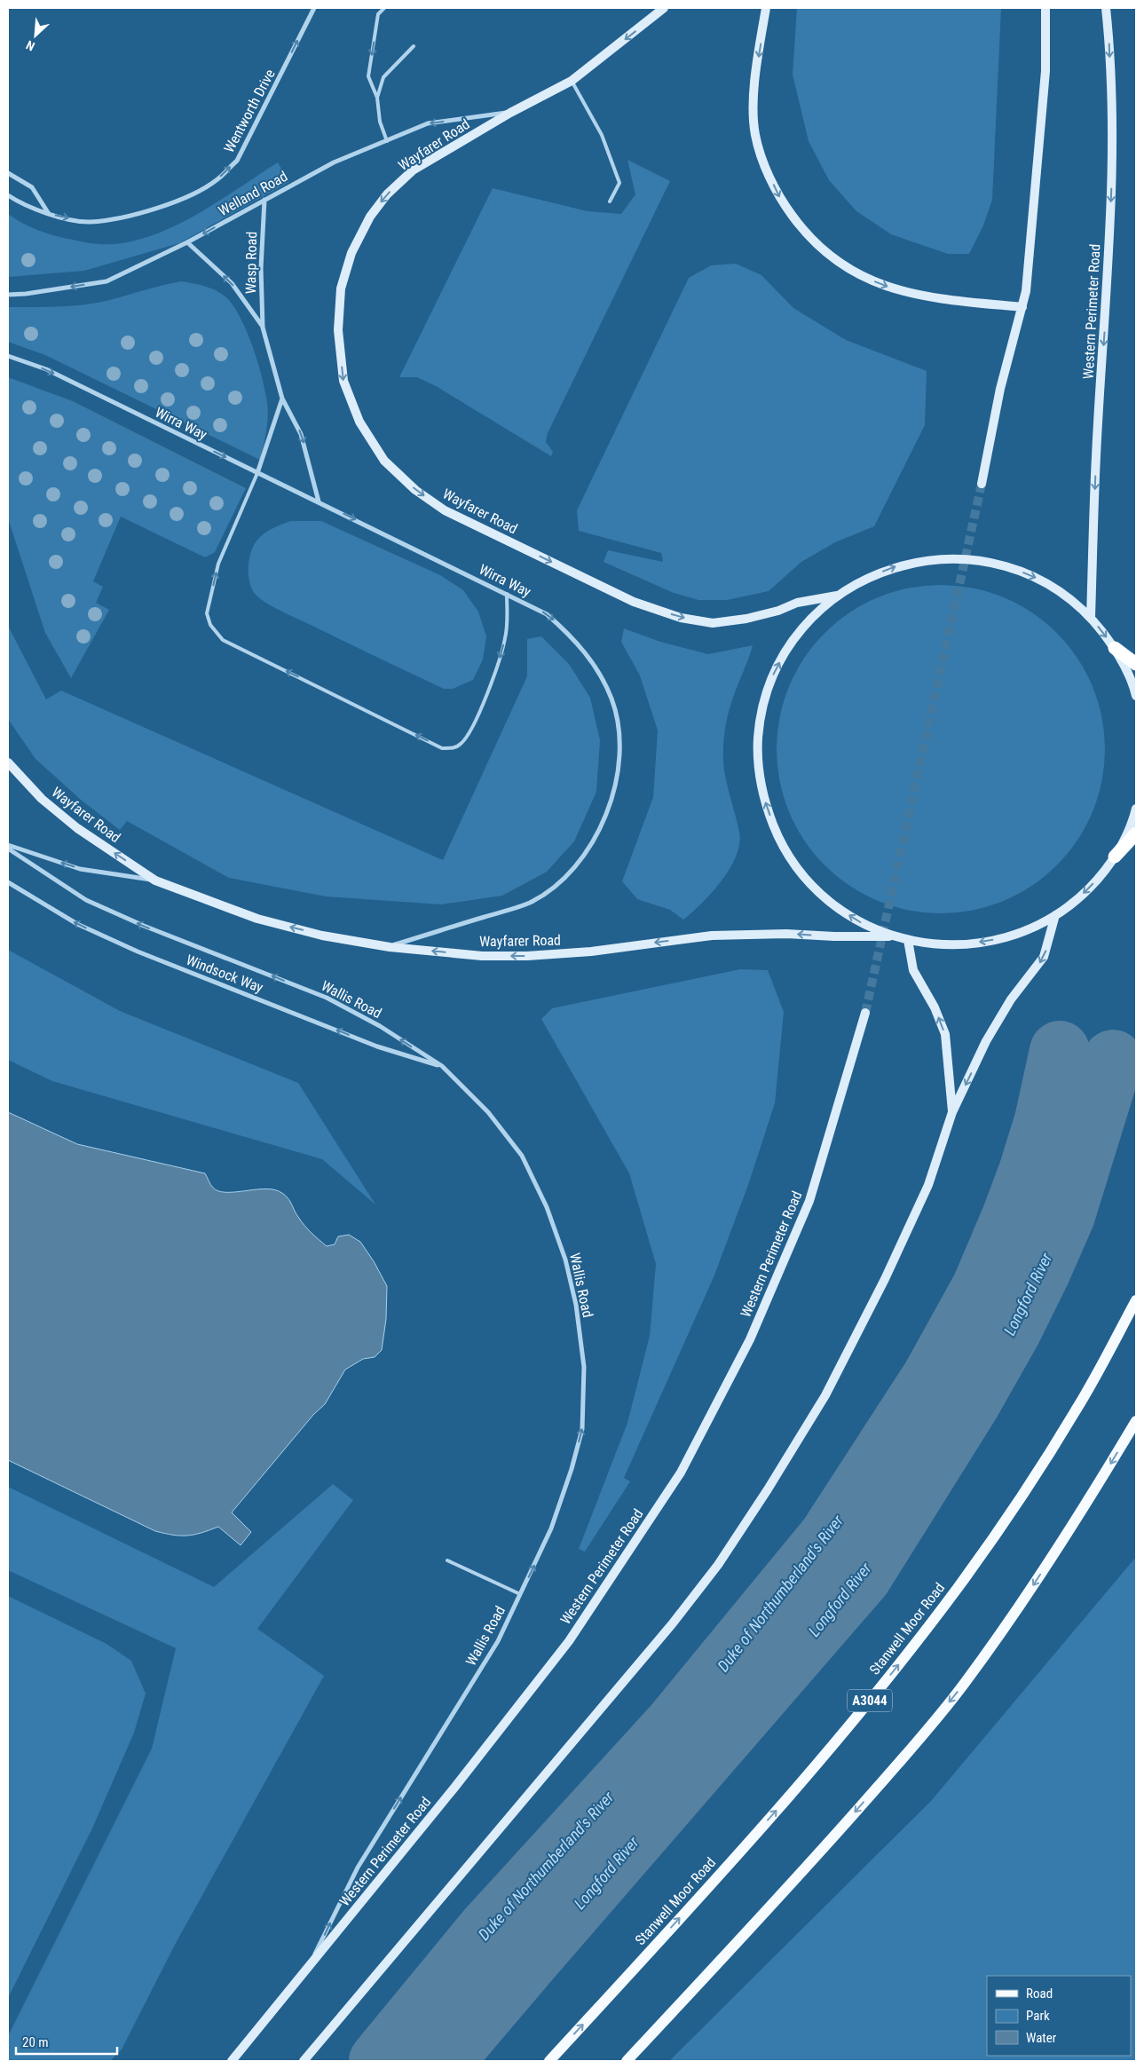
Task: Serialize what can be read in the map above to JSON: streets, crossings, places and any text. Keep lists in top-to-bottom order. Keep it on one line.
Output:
{"streets":{"main road":["Stanwell Moor Road","A3044"],"street":["Wentworth Drive","Wayfarer Road","Welland Road","Wasp Road","Western Perimeter Road","Wirra Way","Windsock Way","Wallis Road"]},"crossings":[["Wayfarer Road","Welland Road"],["Wayfarer Road","Wirra Way"],["Wayfarer Road","Wallis Road"],["Welland Road","Wasp Road"],["Wasp Road","Wirra Way"],["Western Perimeter Road","Wallis Road"],["Windsock Way","Wallis Road"]],"one_way":["Wentworth Drive","Welland Road","Windsock Way"],"water":["Longford River","Duke of Northumberland's River"],"legend":["Road","Park","Water"],"scale_bar":"20 m","north":"bottom left"}
